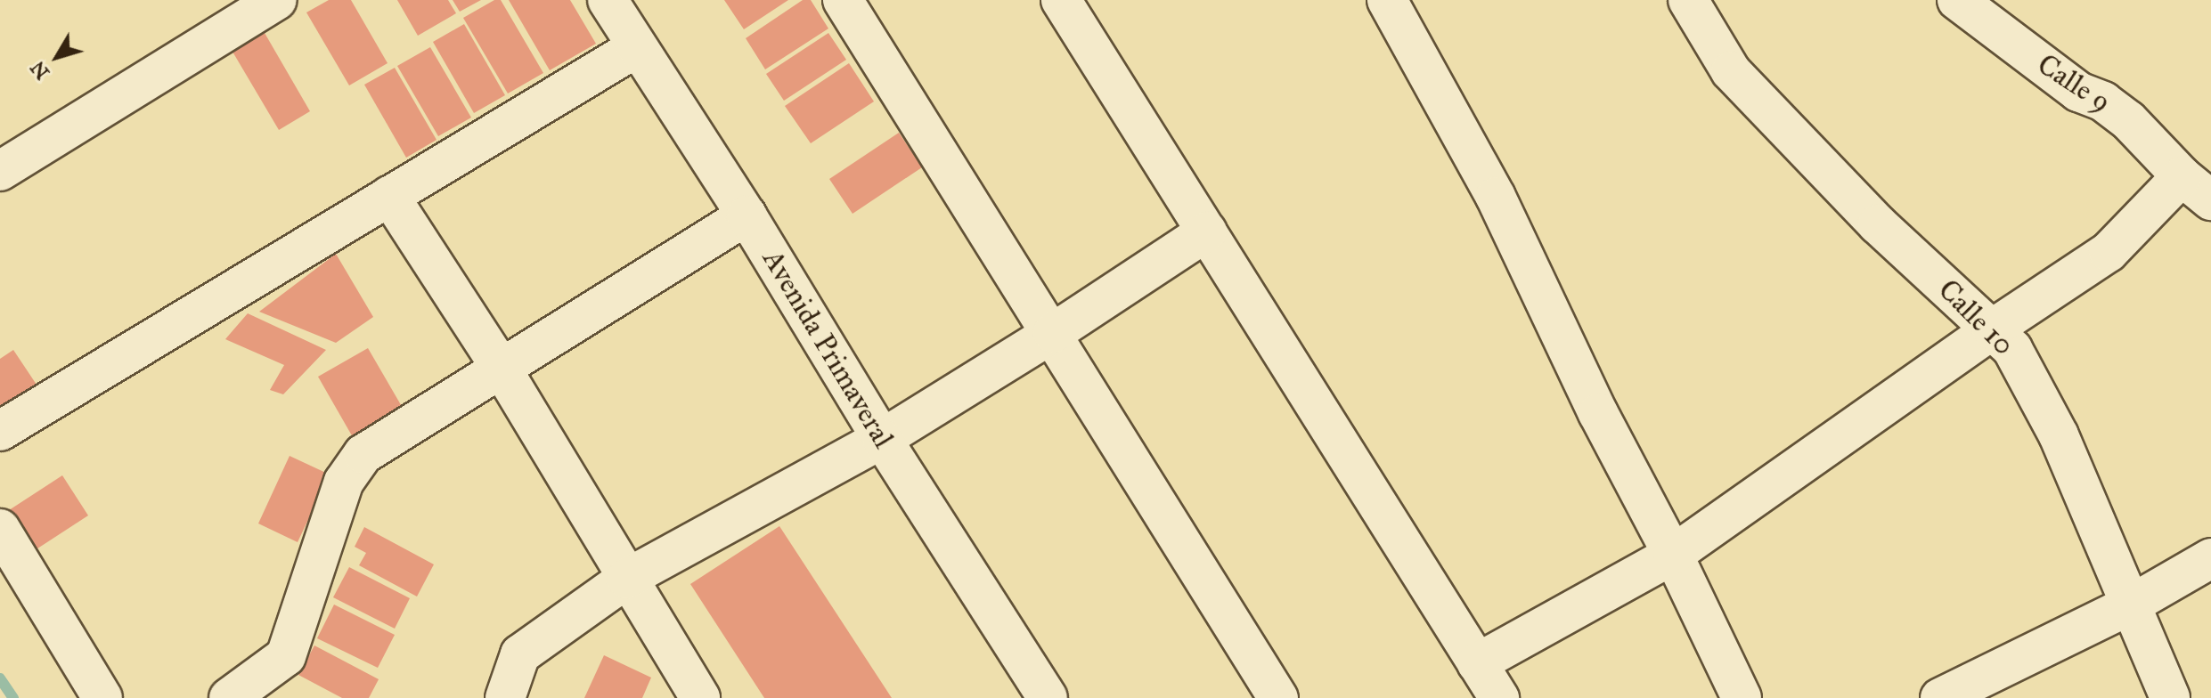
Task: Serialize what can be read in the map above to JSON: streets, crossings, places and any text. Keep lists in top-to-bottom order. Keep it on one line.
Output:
{"streets":{"street":["Calle 9","Calle 10","Avenida Primaveral"]},"north":"bottom left"}
